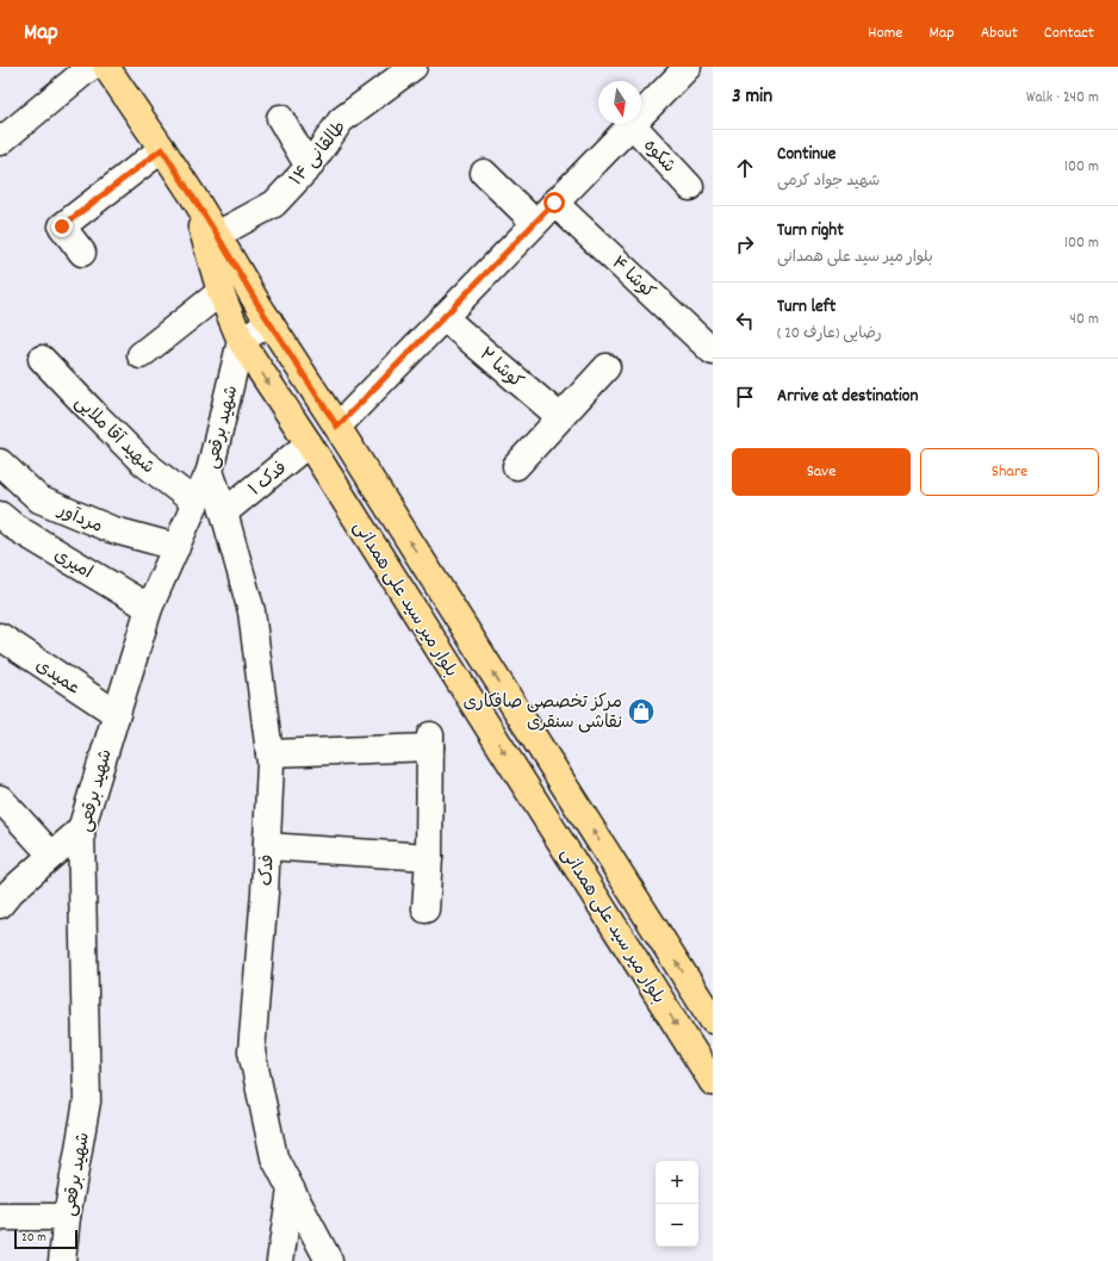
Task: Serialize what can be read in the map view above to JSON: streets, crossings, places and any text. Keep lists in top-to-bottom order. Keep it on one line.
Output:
{"streets":{"main road":["بلوار میر سید علی همدانی"],"street":["طالقانی ۱۴","شکوه","کوشا ۴","کوشا ۲","شهید برقعی","شهید آقا ملایی","فدک ۱","مردآور","امیری","عمیدی","فدک"]},"crossings":[["طالقانی ۱۴","بلوار میر سید علی همدانی"],["شهید برقعی","شهید آقا ملایی"],["شهید برقعی","مردآور"],["شهید برقعی","امیری"],["شهید برقعی","بلوار میر سید علی همدانی"],["شهید برقعی","عمیدی"],["شهید برقعی","فدک"],["فدک ۱","بلوار میر سید علی همدانی"],["فدک ۱","فدک"]],"places":{"shop":["مرکز تخصصی صافکاری نقاشی سنقری"]},"scale_bar":"20 m","north":"bottom","page":{"header":"Map","nav":["Home","Map","About","Contact"],"heading":["3 min","Walk · 240 m"],"list":[["Continue","شهید جواد کرمی","100 m"],["Turn right","بلوار میر سید علی همدانی","100 m"],["Turn left","رضایی (عارف 20 )","40 m"],"Arrive at destination"],"buttons":["Save","Share"],"map_buttons":["+","−"],"scale":"20 m"}}
